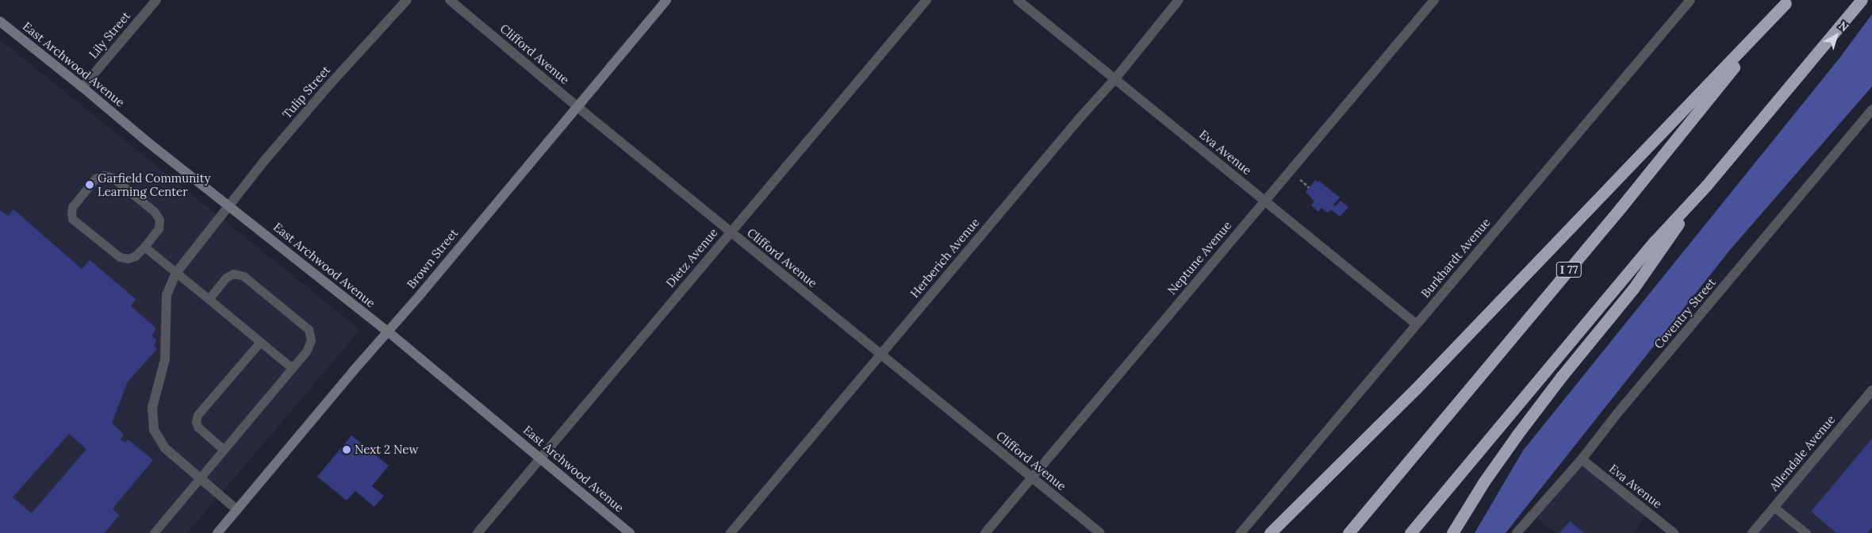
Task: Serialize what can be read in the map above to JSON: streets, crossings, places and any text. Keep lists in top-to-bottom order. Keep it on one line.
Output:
{"streets":{"highway":["I 77"],"main road":["East Archwood Avenue","Brown Street"],"street":["Lily Street","Clifford Avenue","Tulip Street","Eva Avenue","Dietz Avenue","Herberich Avenue","Neptune Avenue","Burkhardt Avenue","Coventry Street","Allendale Avenue"]},"crossings":[["Lily Street","East Archwood Avenue"],["Clifford Avenue","Dietz Avenue"],["Clifford Avenue","Herberich Avenue"],["Clifford Avenue","Neptune Avenue"],["Clifford Avenue","Brown Street"],["East Archwood Avenue","Tulip Street"],["East Archwood Avenue","Dietz Avenue"],["East Archwood Avenue","Brown Street"],["Tulip Street","Brown Street"],["Eva Avenue","Herberich Avenue"],["Eva Avenue","Neptune Avenue"],["Eva Avenue","Burkhardt Avenue"],["Eva Avenue","Coventry Street"]],"places":["Garfield Community Learning Center","Next 2 New"],"north":"top right"}
